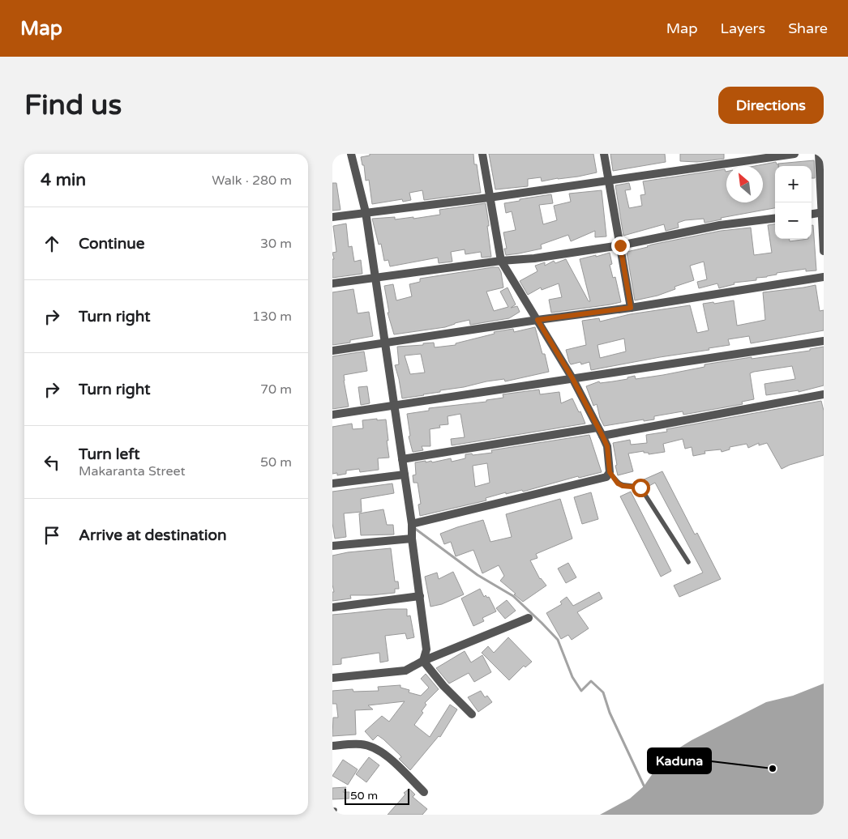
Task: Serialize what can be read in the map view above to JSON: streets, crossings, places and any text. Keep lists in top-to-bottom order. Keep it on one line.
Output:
{"places":["Kaduna"],"scale_bar":"50 m","north":"top left","page":{"header":"Map","nav":["Map","Layers","Share"],"buttons":"Directions","title":"Find us","heading":["4 min","Walk · 280 m"],"map_buttons":["+","−"],"list":[["Continue","30 m"],["Turn right","130 m"],["Turn right","70 m"],["Turn left","Makaranta Street","50 m"],"Arrive at destination"],"scale":"50 m"}}
